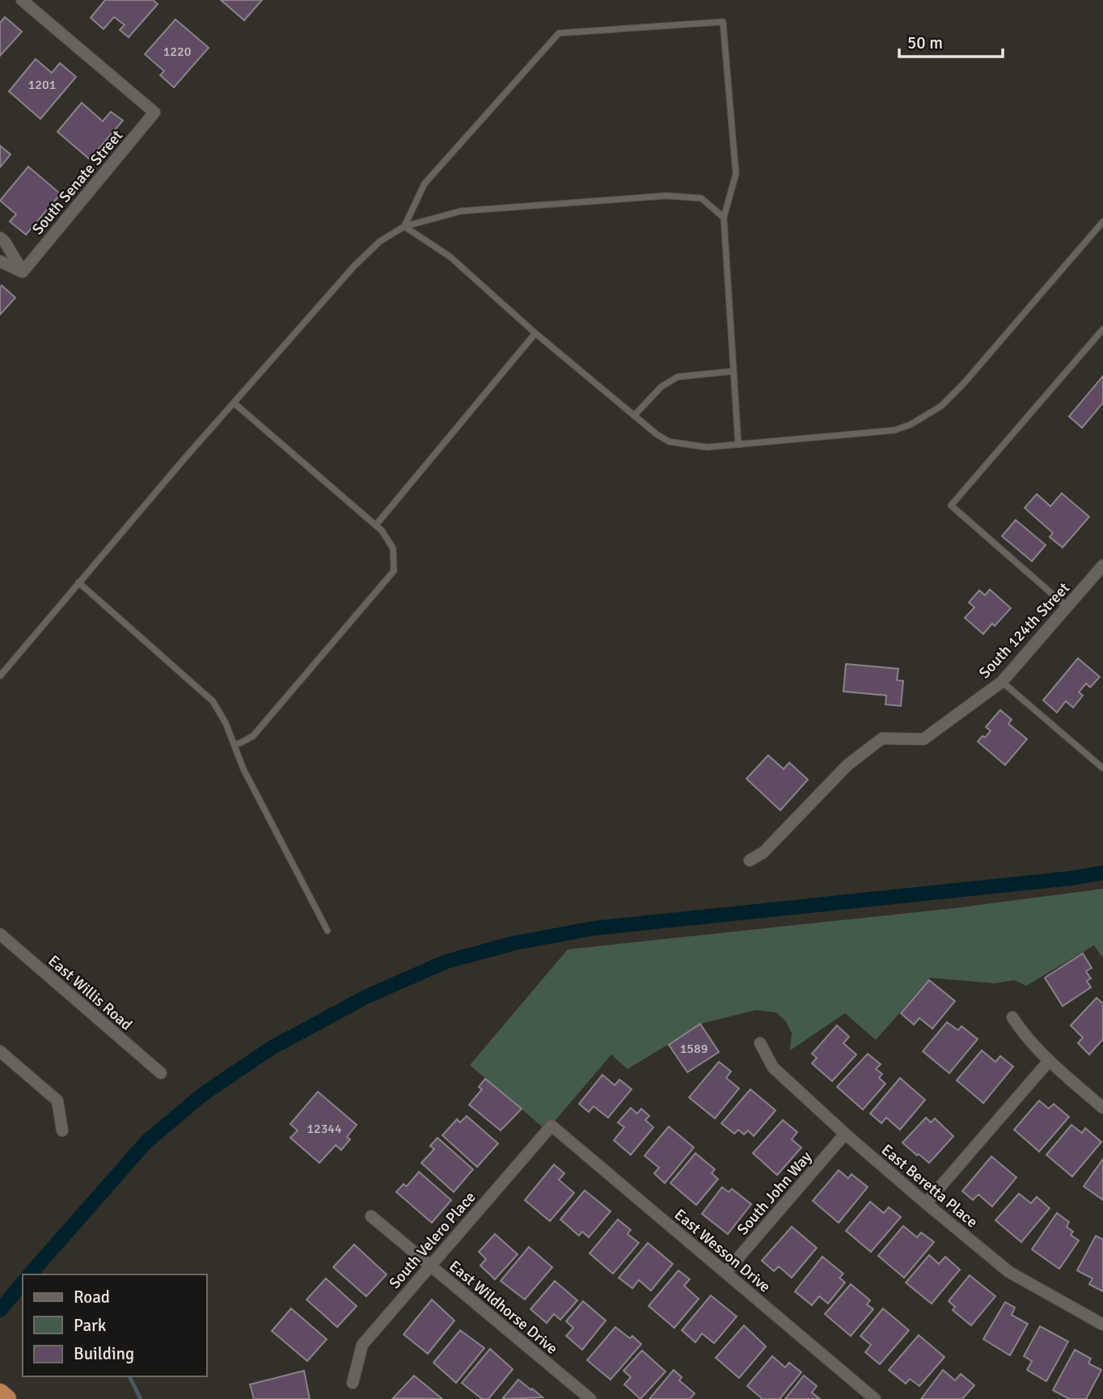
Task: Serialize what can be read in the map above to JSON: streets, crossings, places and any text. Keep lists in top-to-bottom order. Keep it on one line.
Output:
{"streets":{"street":["South Senate Street","South 124th Street","East Willis Road","East Beretta Place","South John Way","South Velero Place","East Wesson Drive","East Wildhorse Drive"]},"crossings":[["East Beretta Place","South John Way"],["South John Way","East Wesson Drive"],["South Velero Place","East Wesson Drive"],["South Velero Place","East Wildhorse Drive"]],"house_numbers":["1220","1201","1589","12344"],"legend":["Road","Park","Building"],"scale_bar":"50 m"}
